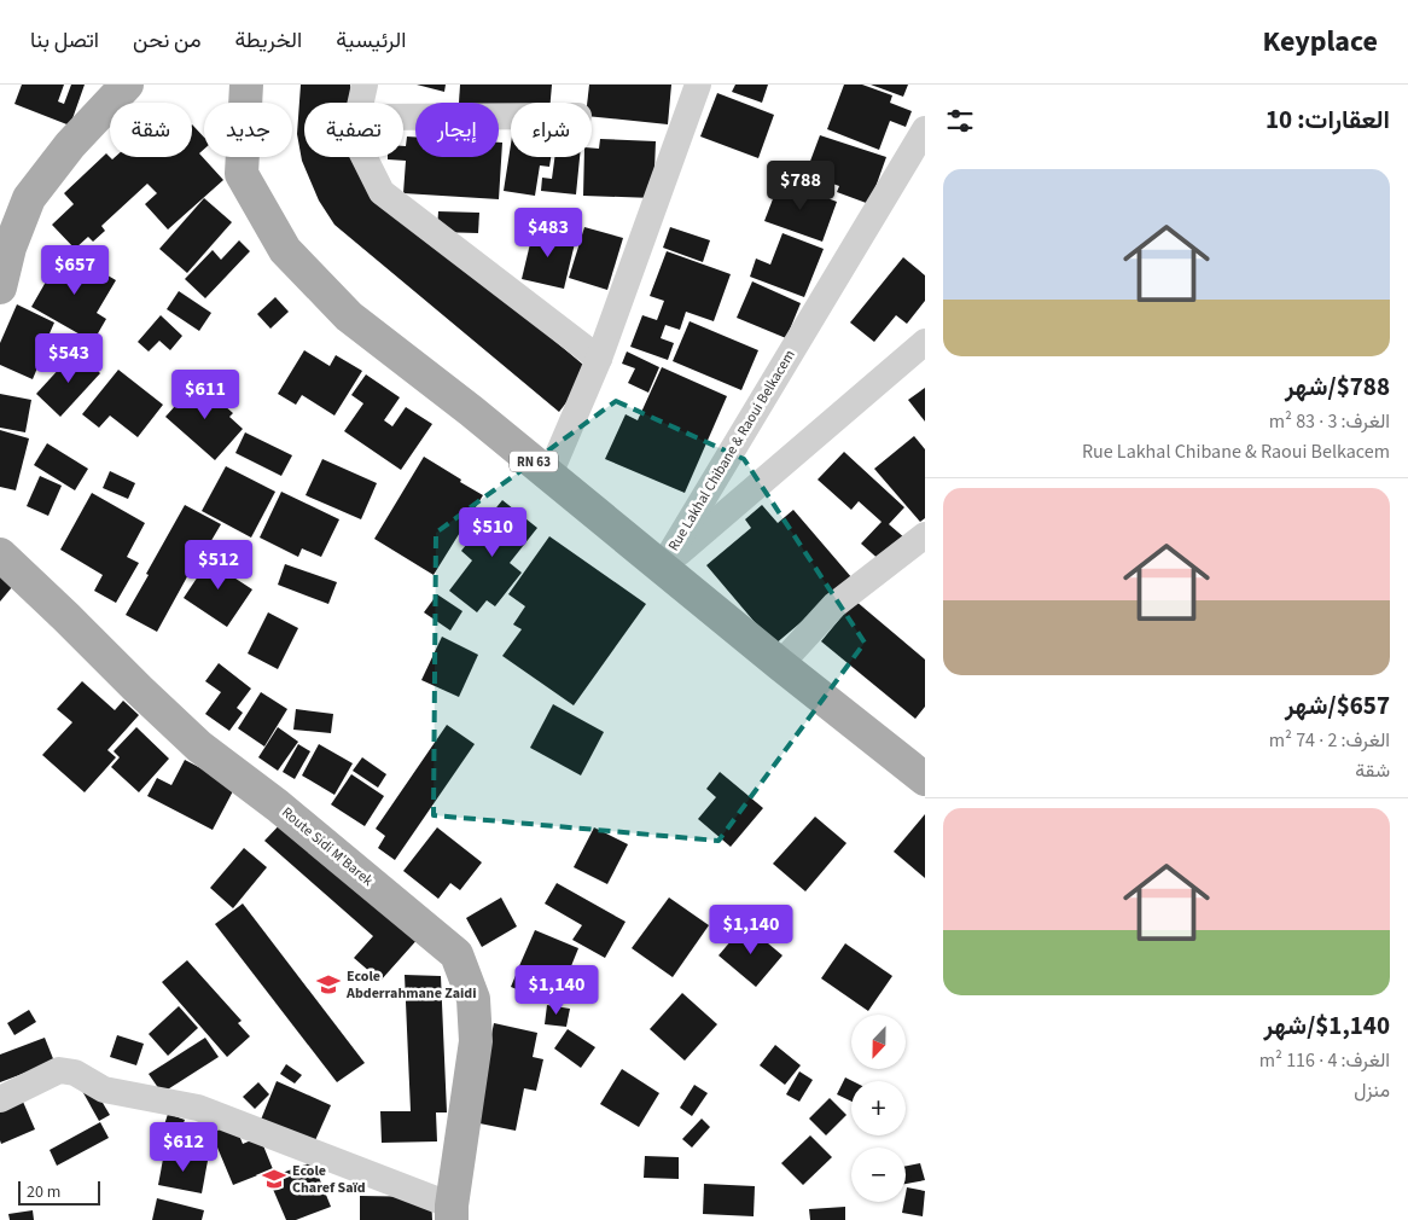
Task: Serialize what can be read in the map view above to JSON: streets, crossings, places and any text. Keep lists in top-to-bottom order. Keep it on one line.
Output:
{"streets":{"main road":["RN 63","Route Sidi M'Barek"],"street":["Rue Lakhal Chibane & Raoui Belkacem"]},"crossings":[["Rue Lakhal Chibane & Raoui Belkacem","RN 63"]],"places":{"school or university":["Ecole Abderrahmane Zaidi","Ecole Charef Saïd"]},"scale_bar":"20 m","north":"bottom","page":{"header":"Keyplace","nav":["الرئيسية","الخريطة","من نحن","اتصل بنا"],"heading":"العقارات: 10","chip":["شراء","إيجار","تصفية","جديد","شقة"],"list":[{"name":"$788/شهر","note":"الغرف: 3 · 83 m² · Rue Lakhal Chibane & Raoui Belkacem"},{"name":"$657/شهر","note":"الغرف: 2 · 74 m² · شقة"},{"name":"$1,140/شهر","note":"الغرف: 4 · 116 m² · منزل"}],"price":["$788","$483","$657","$543","$611","$510","$512","$1,140","$1,140","$612"],"map_buttons":["+","−"],"scale":"20 m"}}
